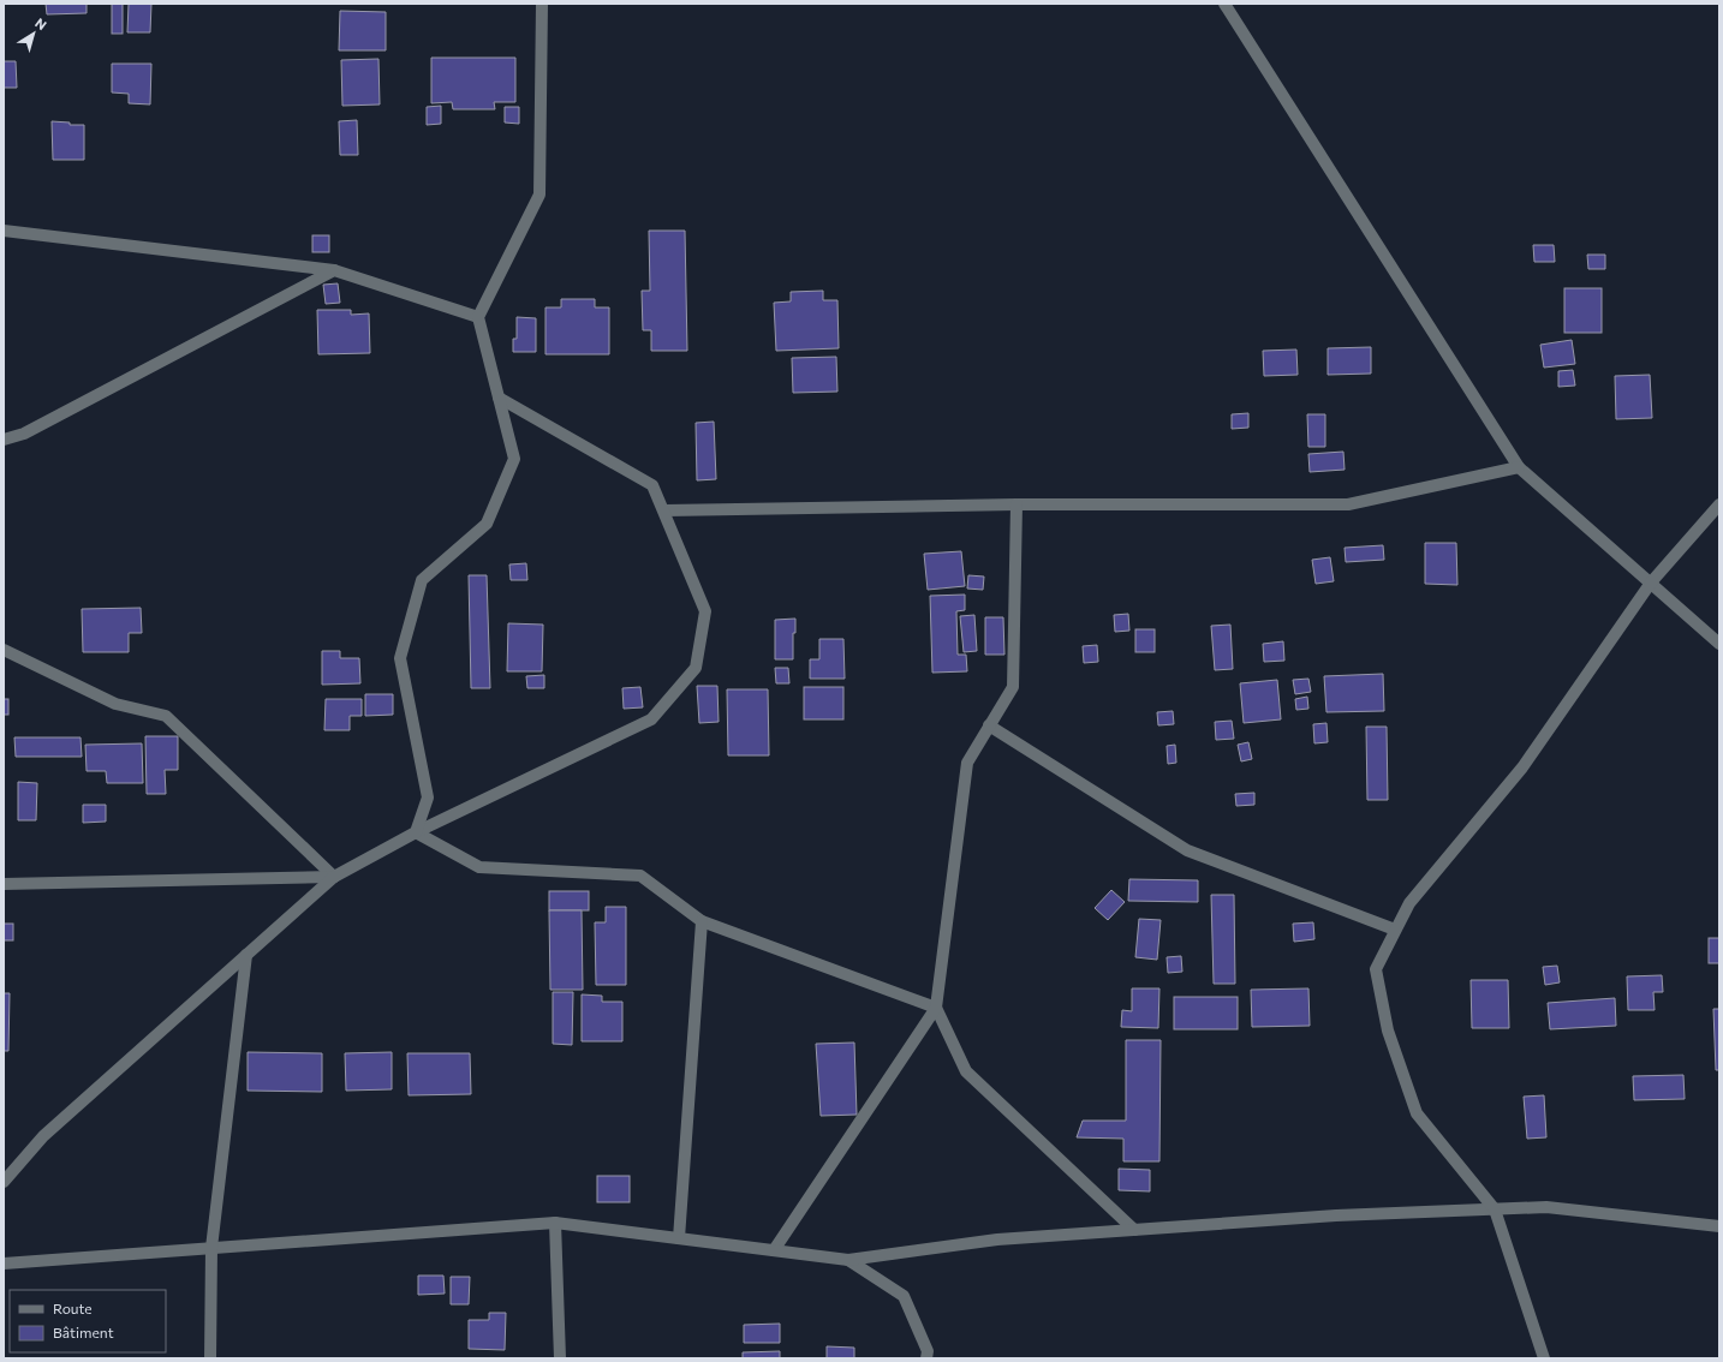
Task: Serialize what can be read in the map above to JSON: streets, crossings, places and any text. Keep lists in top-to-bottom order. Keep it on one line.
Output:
{"legend":["Route","Bâtiment"],"north":"top right"}
